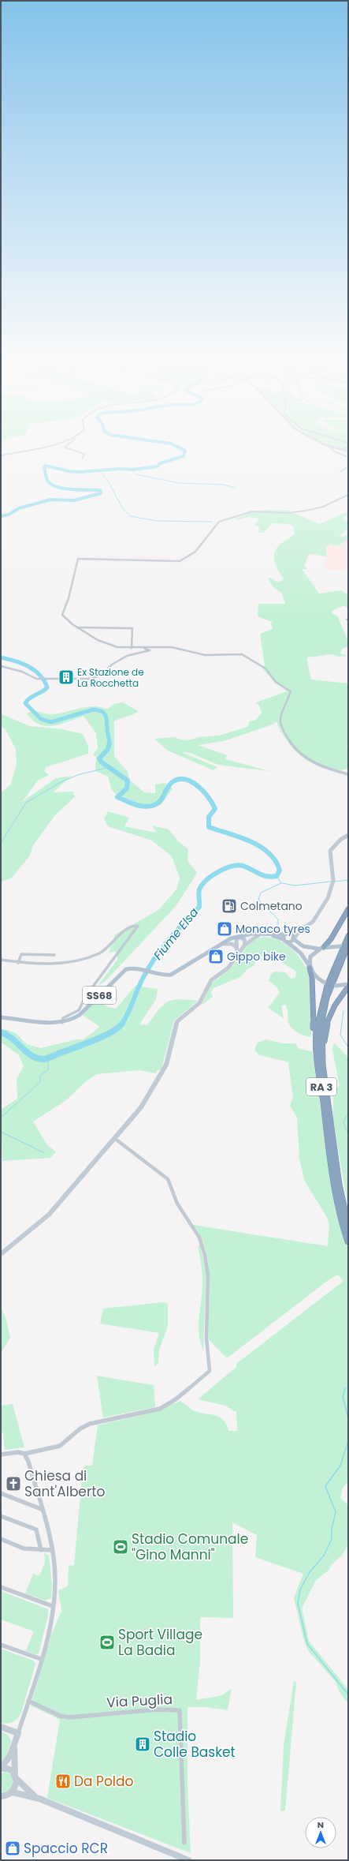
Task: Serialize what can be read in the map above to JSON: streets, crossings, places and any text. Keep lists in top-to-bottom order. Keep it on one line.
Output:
{"streets":{"highway":["RA 3"],"main road":["SS68"],"street":["Via Puglia"]},"water":["Fiume Elsa"],"places":{"building":["Ex Stazione de La Rocchetta","Stadio Colle Basket"],"fuel station":["Colmetano"],"shop":["Monaco tyres","Gippo bike","Spaccio RCR"],"church":["Chiesa di Sant'Alberto"],"sports":["Stadio Comunale \"Gino Manni\"","Sport Village La Badia"],"restaurant":["Da Poldo"]},"north":"top"}
